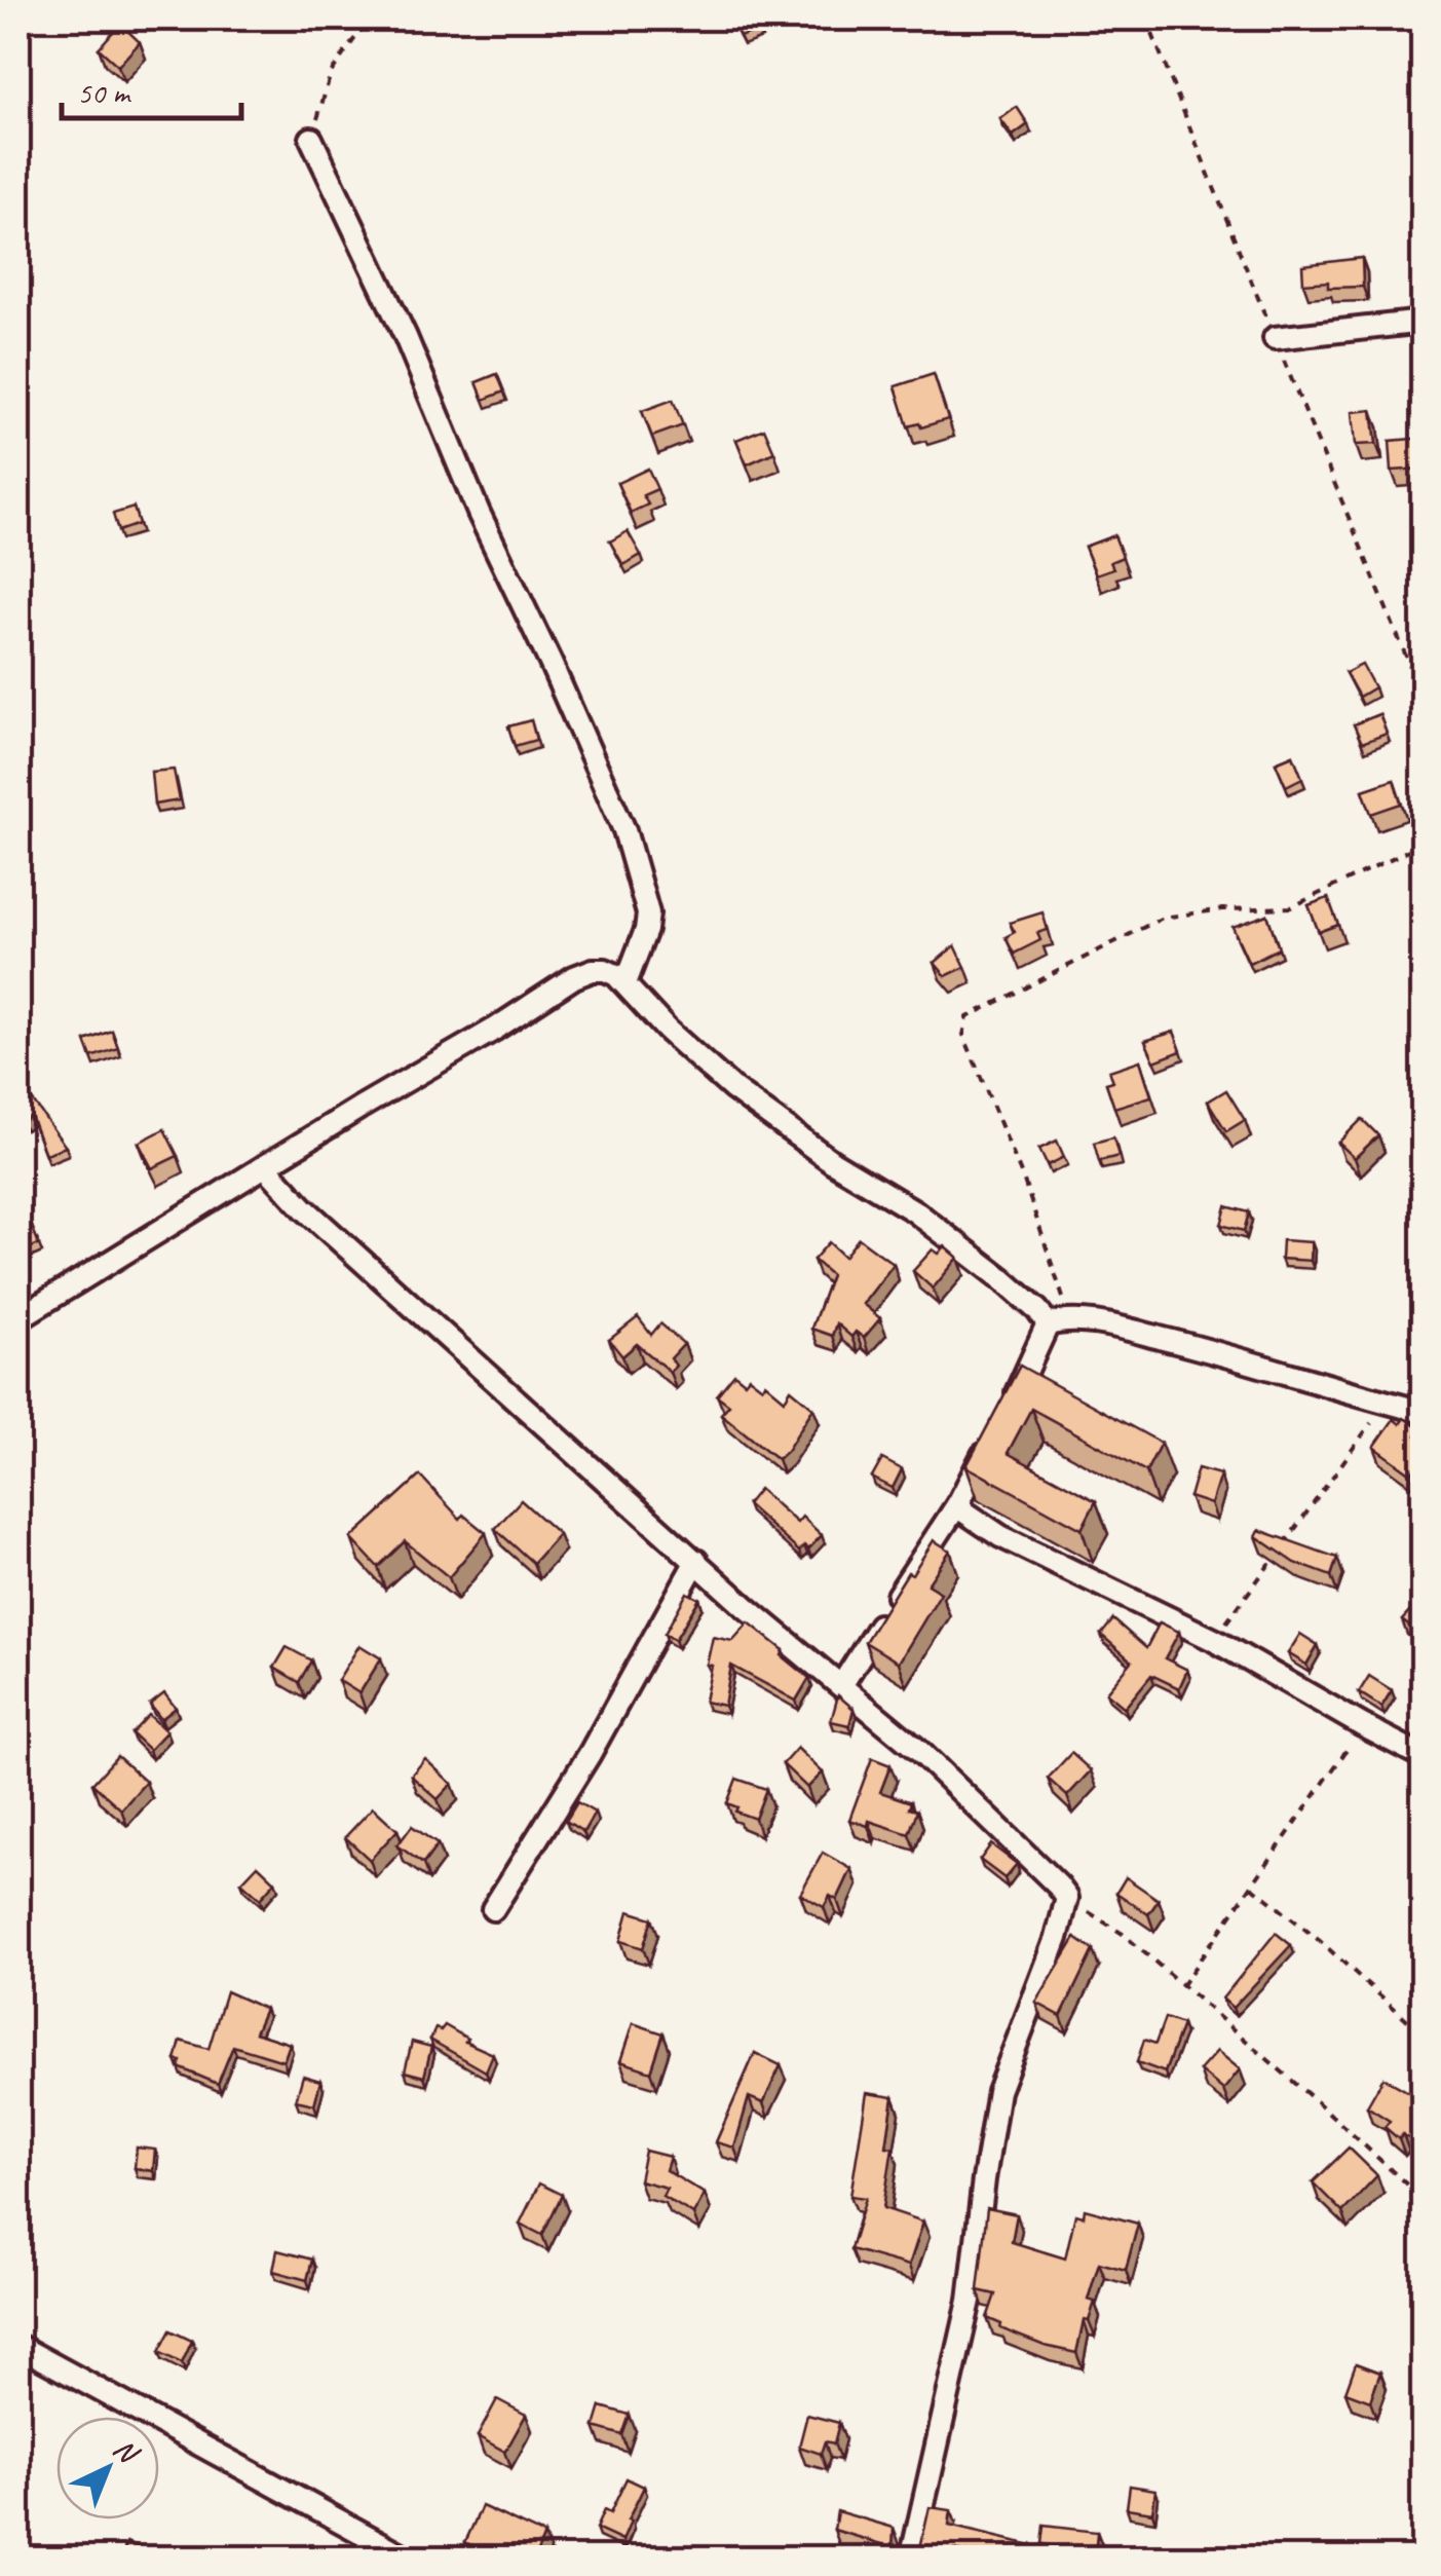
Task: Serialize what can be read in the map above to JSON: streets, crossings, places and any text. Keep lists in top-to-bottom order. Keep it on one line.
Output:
{"scale_bar":"50 m","north":"top right"}
